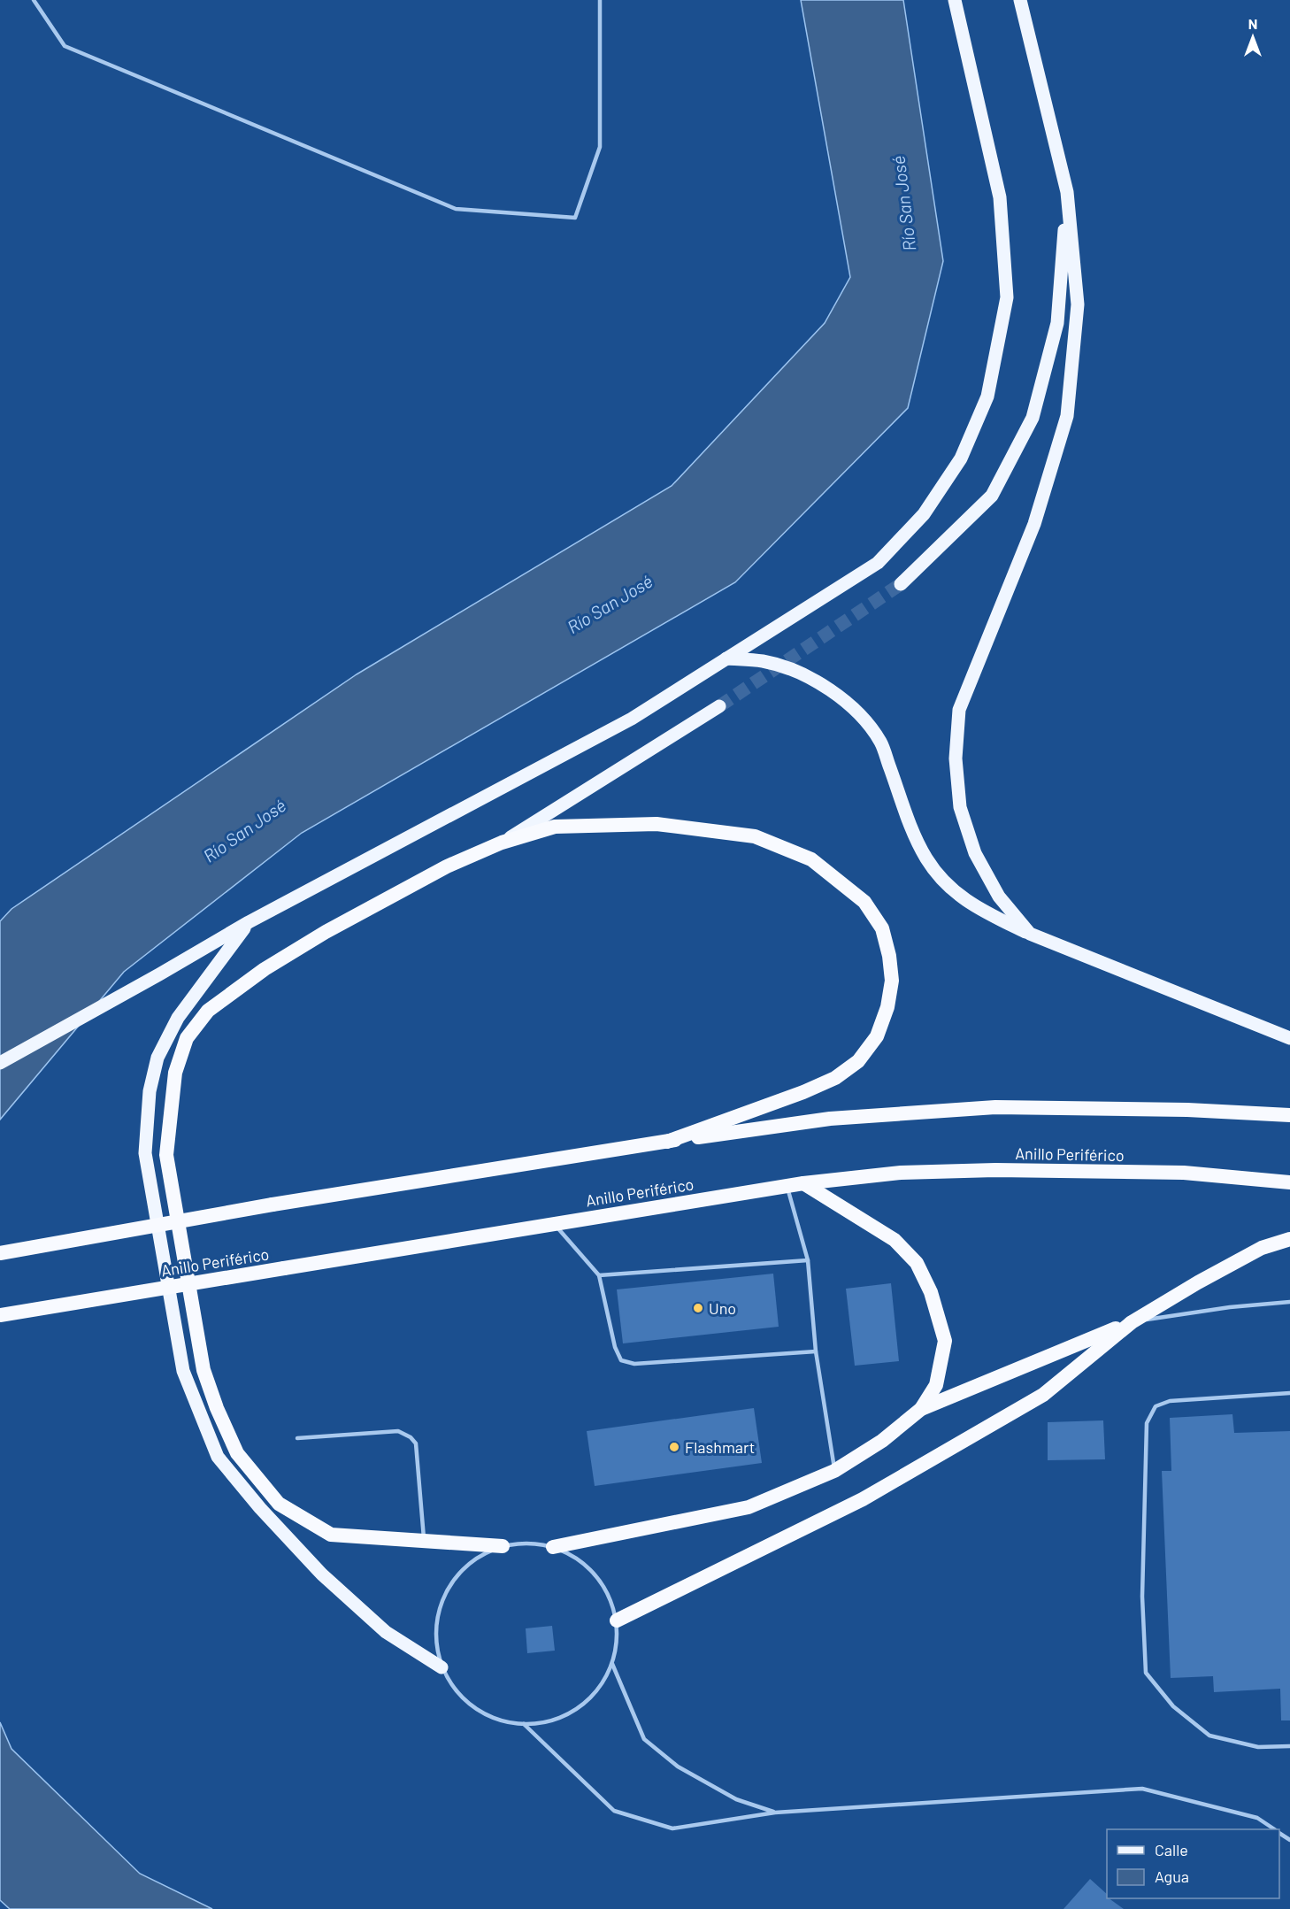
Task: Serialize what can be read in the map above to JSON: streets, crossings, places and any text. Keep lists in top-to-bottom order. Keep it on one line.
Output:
{"streets":{"highway":["Anillo Periférico"]},"water":["Río San José"],"places":["Uno","Flashmart"],"legend":["Calle","Agua"],"north":"top"}
